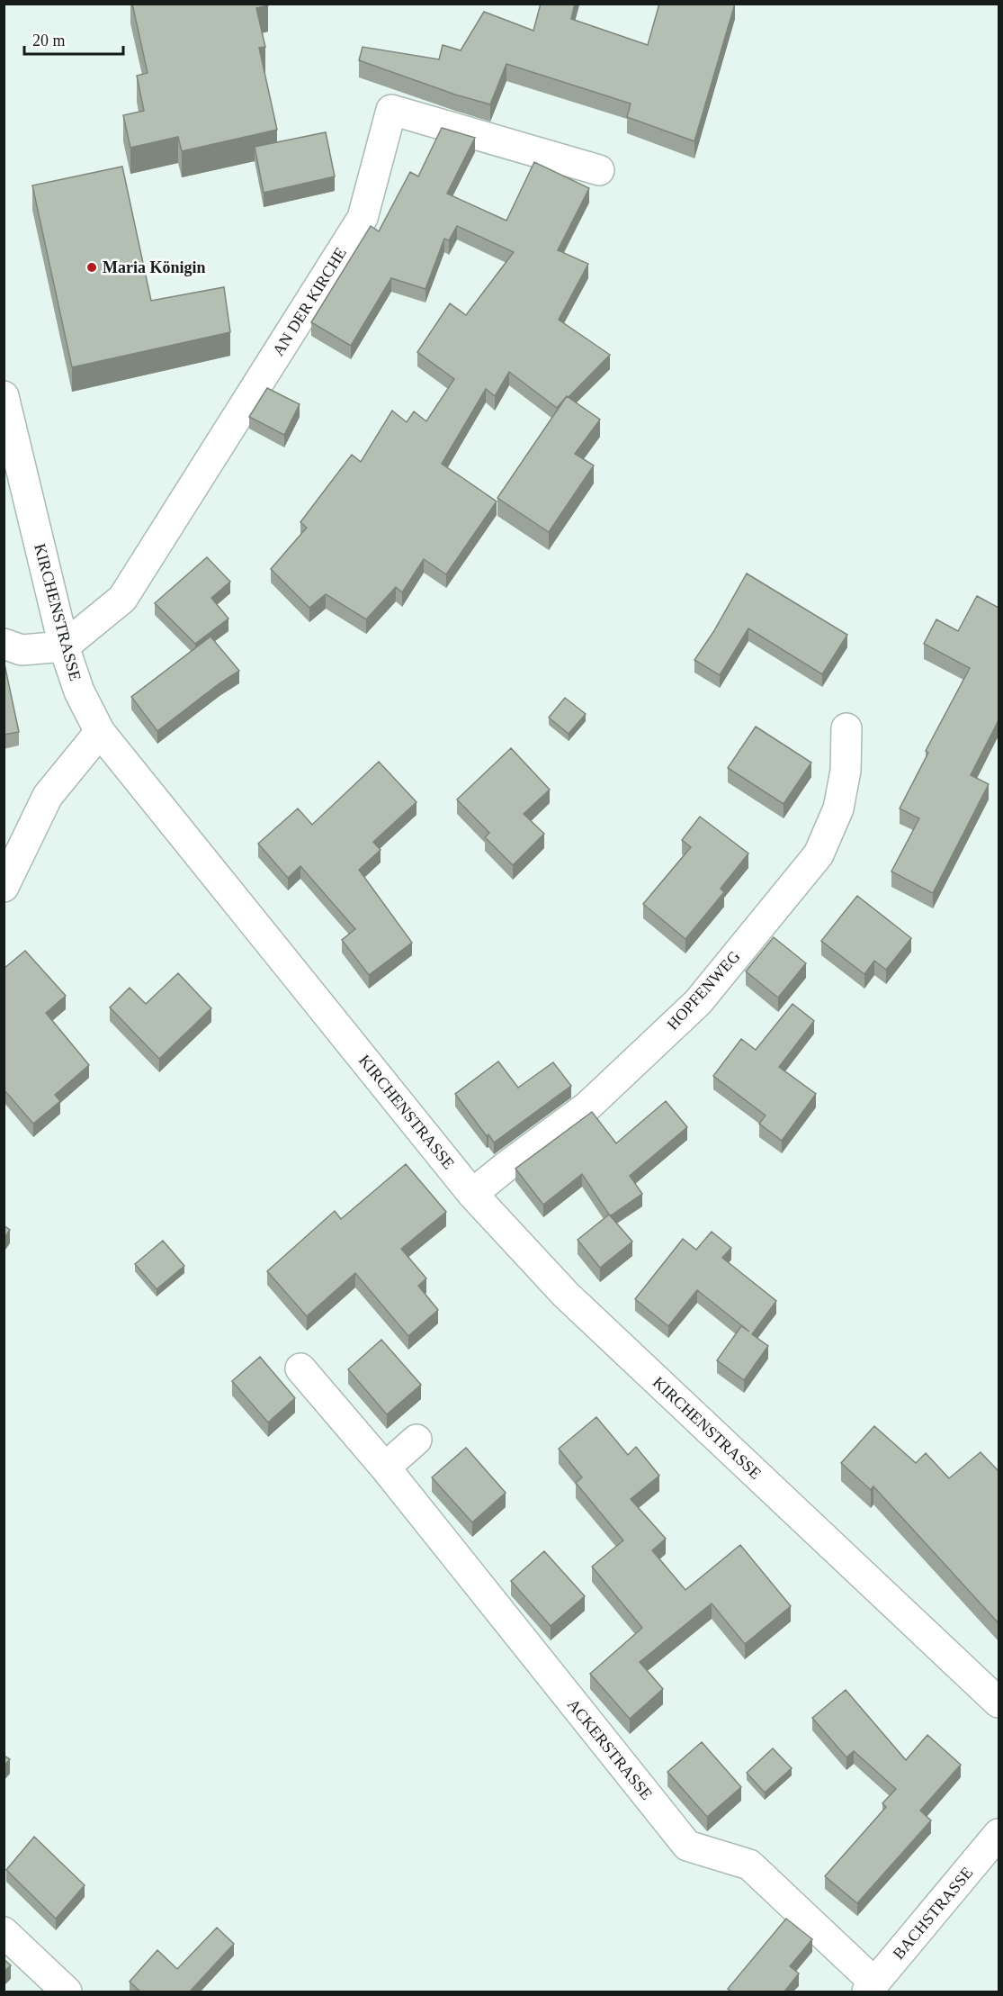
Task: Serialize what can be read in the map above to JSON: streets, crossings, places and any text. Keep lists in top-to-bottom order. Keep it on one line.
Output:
{"streets":{"street":["AN DER KIRCHE","KIRCHENSTRASSE","HOPFENWEG","ACKERSTRASSE","BACHSTRASSE"]},"crossings":[["AN DER KIRCHE","KIRCHENSTRASSE"],["KIRCHENSTRASSE","HOPFENWEG"],["ACKERSTRASSE","BACHSTRASSE"]],"places":["Maria Königin"],"scale_bar":"20 m"}
